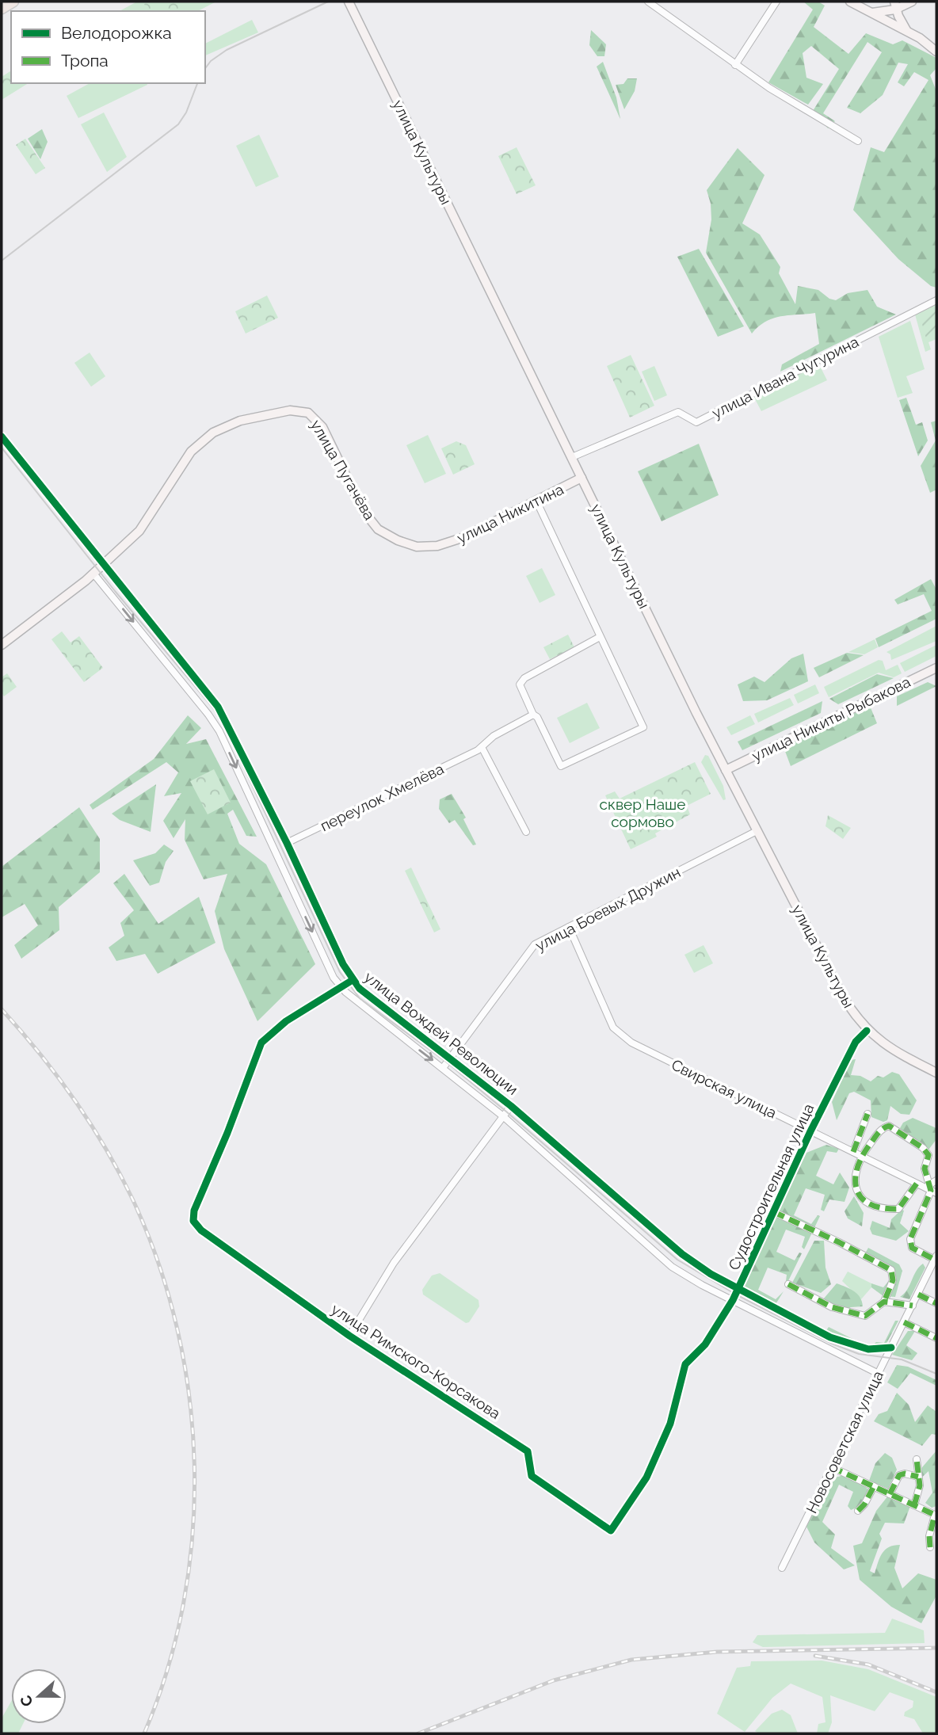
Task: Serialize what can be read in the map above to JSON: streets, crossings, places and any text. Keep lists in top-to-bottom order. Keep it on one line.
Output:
{"streets":{"main road":["улица Культуры","улица Пугачёва","улица Никитина","улица Никиты Рыбакова"],"street":["улица Ивана Чугурина","переулок Хмелёва","улица Боевых Дружин","улица Вождей Революции","Свирская улица","Судостроительная улица","улица Римского-Корсакова","Новосоветская улица"]},"crossings":[["улица Культуры","улица Ивана Чугурина"],["улица Культуры","улица Никитина"],["улица Культуры","улица Никиты Рыбакова"],["улица Культуры","улица Боевых Дружин"],["улица Культуры","Судостроительная улица"],["улица Пугачёва","улица Никитина"],["улица Пугачёва","улица Вождей Революции"],["переулок Хмелёва","улица Вождей Революции"],["улица Боевых Дружин","улица Вождей Революции"],["улица Боевых Дружин","Свирская улица"],["улица Вождей Революции","Судостроительная улица"],["улица Вождей Революции","улица Римского-Корсакова"],["улица Вождей Революции","Новосоветская улица"],["Свирская улица","Судостроительная улица"],["Судостроительная улица","улица Римского-Корсакова"]],"parks":["сквер Наше сормово"],"legend":["Велодорожка","Тропа"],"north":"left"}
